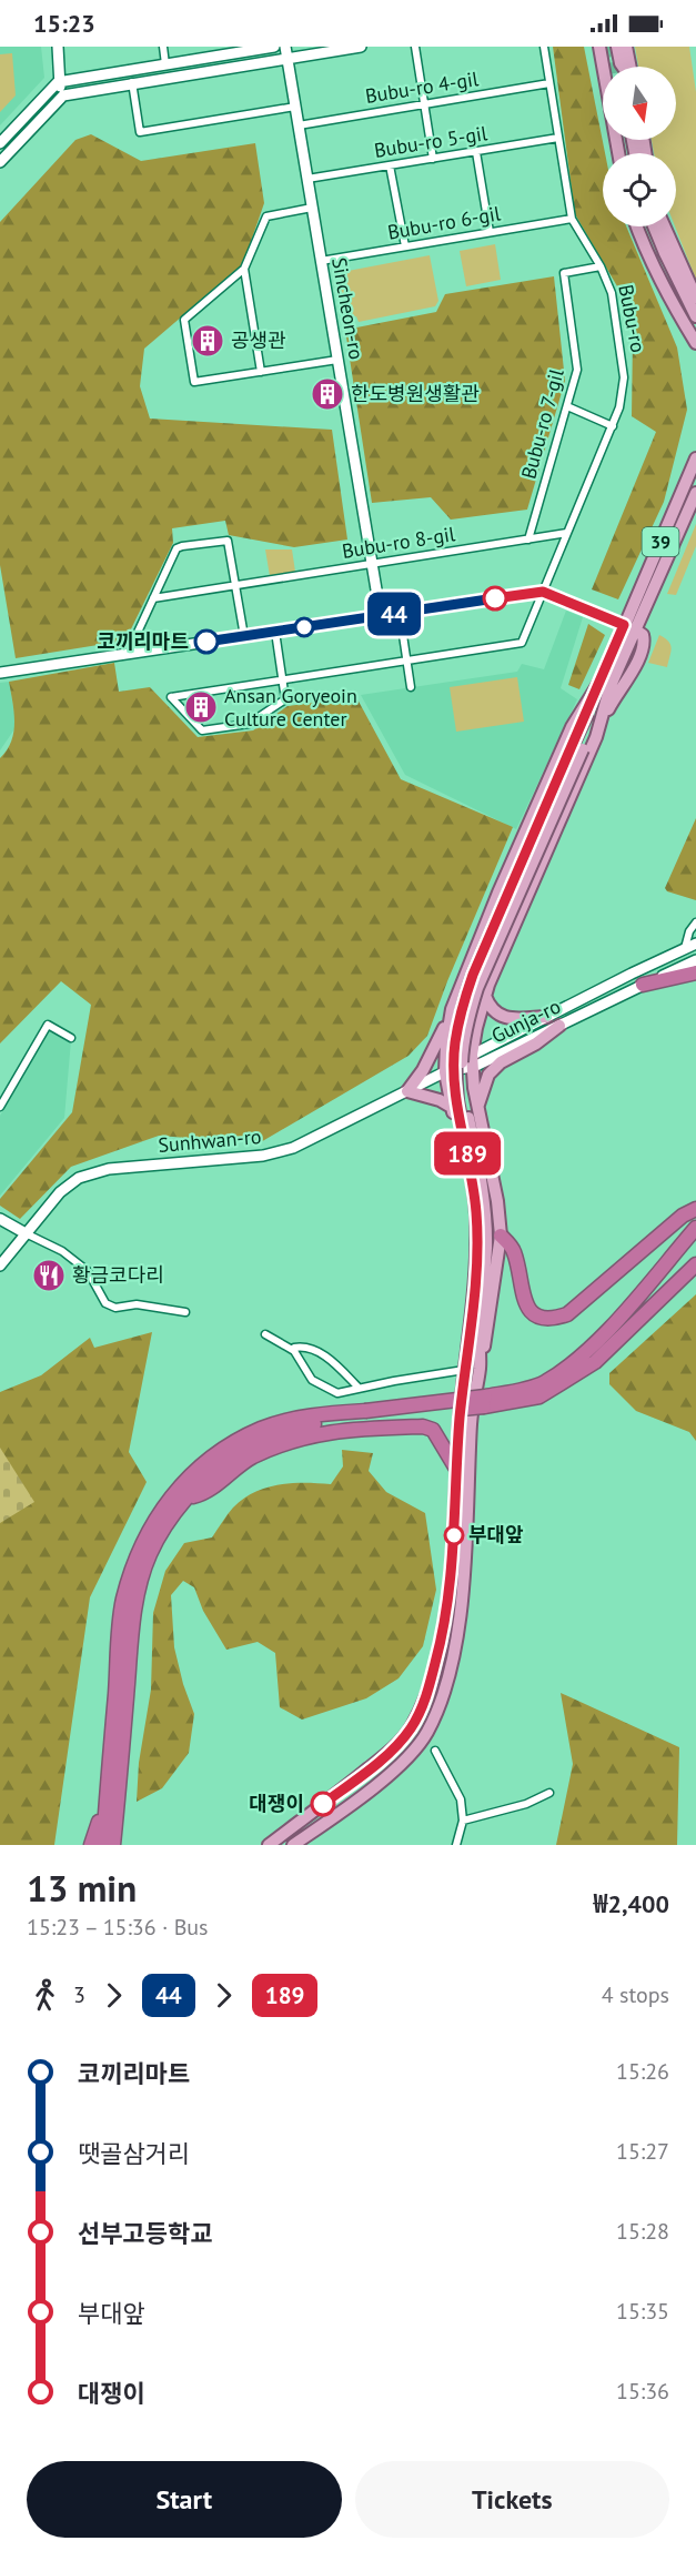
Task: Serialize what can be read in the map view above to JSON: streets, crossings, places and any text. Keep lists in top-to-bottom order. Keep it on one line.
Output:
{"streets":{"main road":["Sincheon-ro","39","Gunja-ro","Sunhwan-ro"],"street":["Bubu-ro 4-gil","Bubu-ro 5-gil","Bubu-ro 6-gil","Bubu-ro","Bubu-ro 7-gil","Bubu-ro 8-gil"]},"crossings":[["Bubu-ro 4-gil","Sincheon-ro"],["Bubu-ro 4-gil","Bubu-ro"],["Bubu-ro 5-gil","Sincheon-ro"],["Bubu-ro 5-gil","Bubu-ro"],["Bubu-ro 6-gil","Sincheon-ro"],["Bubu-ro 6-gil","Bubu-ro"],["Sincheon-ro","Bubu-ro 8-gil"],["Bubu-ro","Bubu-ro 7-gil"],["Bubu-ro","Bubu-ro 8-gil"],["Bubu-ro 7-gil","Bubu-ro 8-gil"],["Gunja-ro","Sunhwan-ro"]],"places":{"building":["공생관","한도병원생활관","Ansan Goryeoin Culture Center"],"other":["코끼리마트","부대앞","대쟁이"],"restaurant":["황금코다리"]},"lines":["bus line 189","bus line 44"],"north":"bottom","page":{"status":"15:23","on_map":["44","189"],"heading":["13 min","15:23 – 15:36 · Bus","₩2,400"],"legs":["3","44","189","4 stops"],"list":[{"name":"코끼리마트","value":"15:26"},{"name":"땟골삼거리","value":"15:27"},{"name":"선부고등학교","value":"15:28"},{"name":"부대앞","value":"15:35"},{"name":"대쟁이","value":"15:36"}],"buttons":["Start","Tickets"]}}
